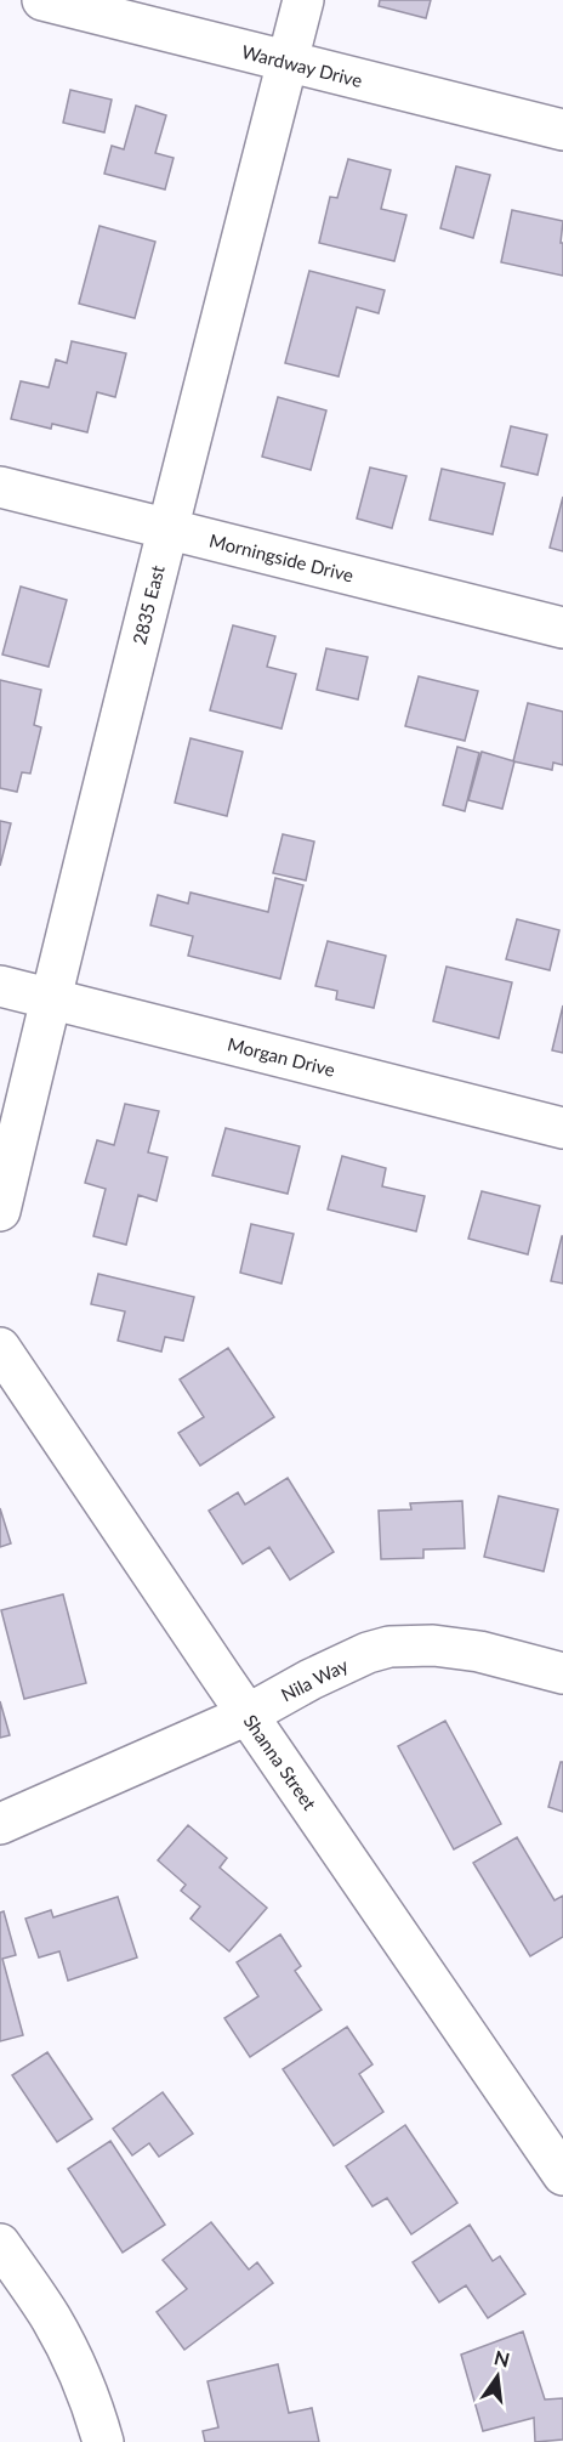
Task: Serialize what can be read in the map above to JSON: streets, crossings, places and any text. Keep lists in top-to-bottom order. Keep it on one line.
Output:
{"streets":{"street":["Wardway Drive","Morningside Drive","2835 East","Morgan Drive","Nila Way","Shanna Street"]},"crossings":[["Wardway Drive","2835 East"],["Morningside Drive","2835 East"],["2835 East","Morgan Drive"],["Nila Way","Shanna Street"]],"north":"top"}
